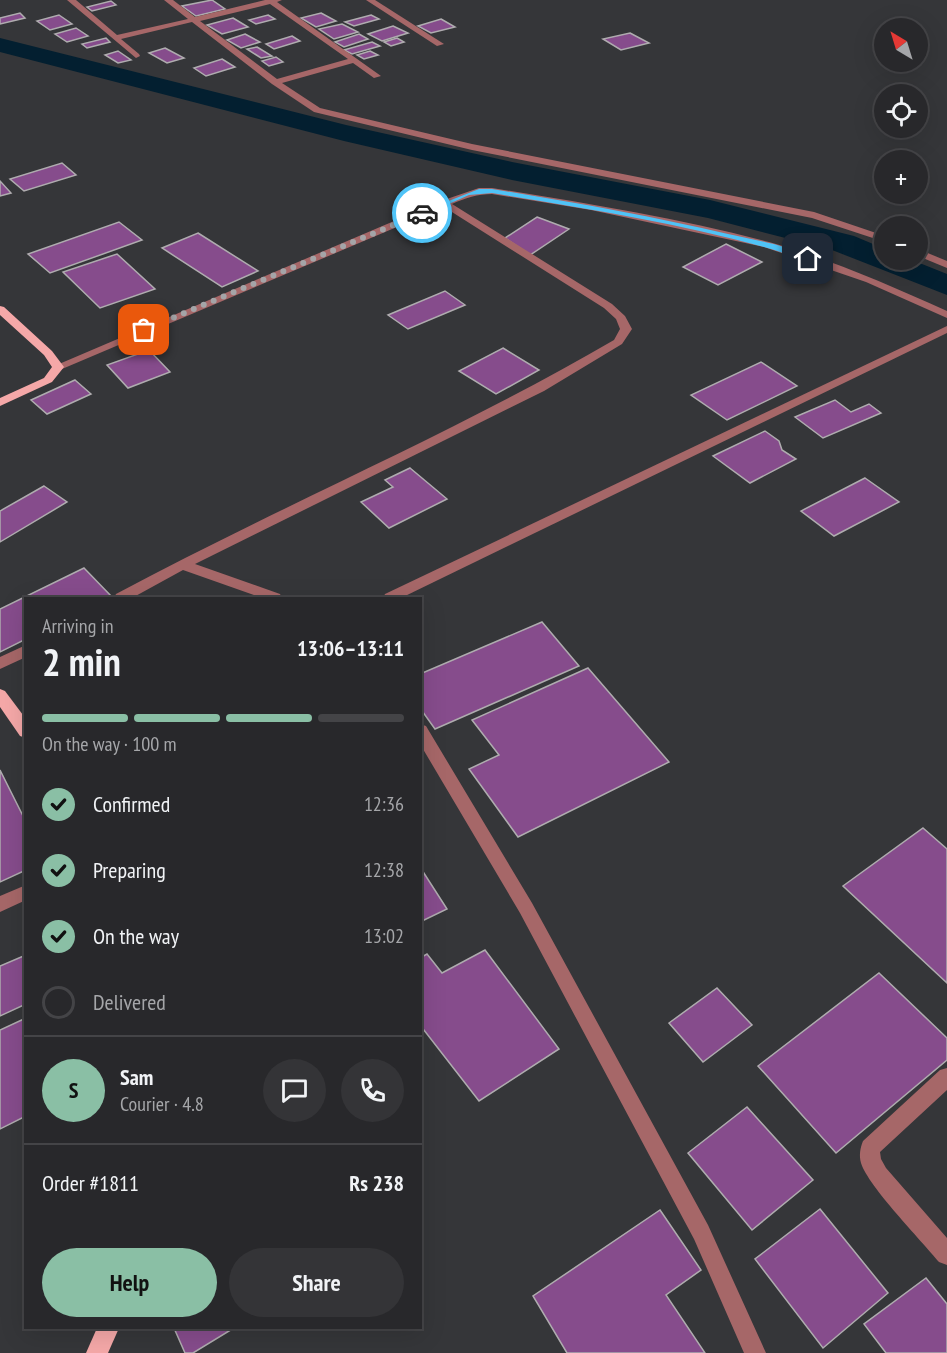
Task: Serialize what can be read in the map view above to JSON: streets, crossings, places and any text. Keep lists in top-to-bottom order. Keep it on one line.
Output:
{"north":"top left","page":{"map_buttons":["+","−"],"heading":["2 min","Arriving in","13:06–13:11"],"panel":["Sam","Courier · 4.8","Order #1811","Rs 238"],"bar":"On the way · 100 m","list":[["Confirmed","12:36"],["Preparing","12:38"],["On the way","13:02"],"Delivered"],"round":"S","buttons":["Help","Share"]}}
